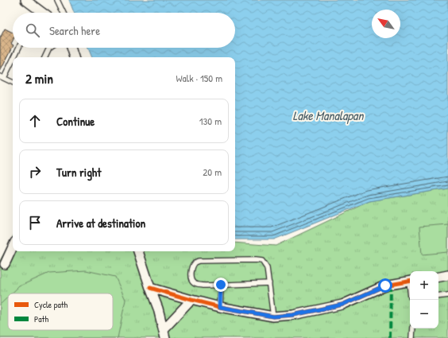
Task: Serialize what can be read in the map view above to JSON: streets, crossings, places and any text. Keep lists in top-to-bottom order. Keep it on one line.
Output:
{"water":["Lake Manalapan"],"legend":["Cycle path","Path"],"north":"top left","page":{"search":"Search here","heading":["2 min","Walk · 150 m"],"list":[["Continue","130 m"],["Turn right","20 m"],"Arrive at destination"],"map_buttons":["+","−"]}}
